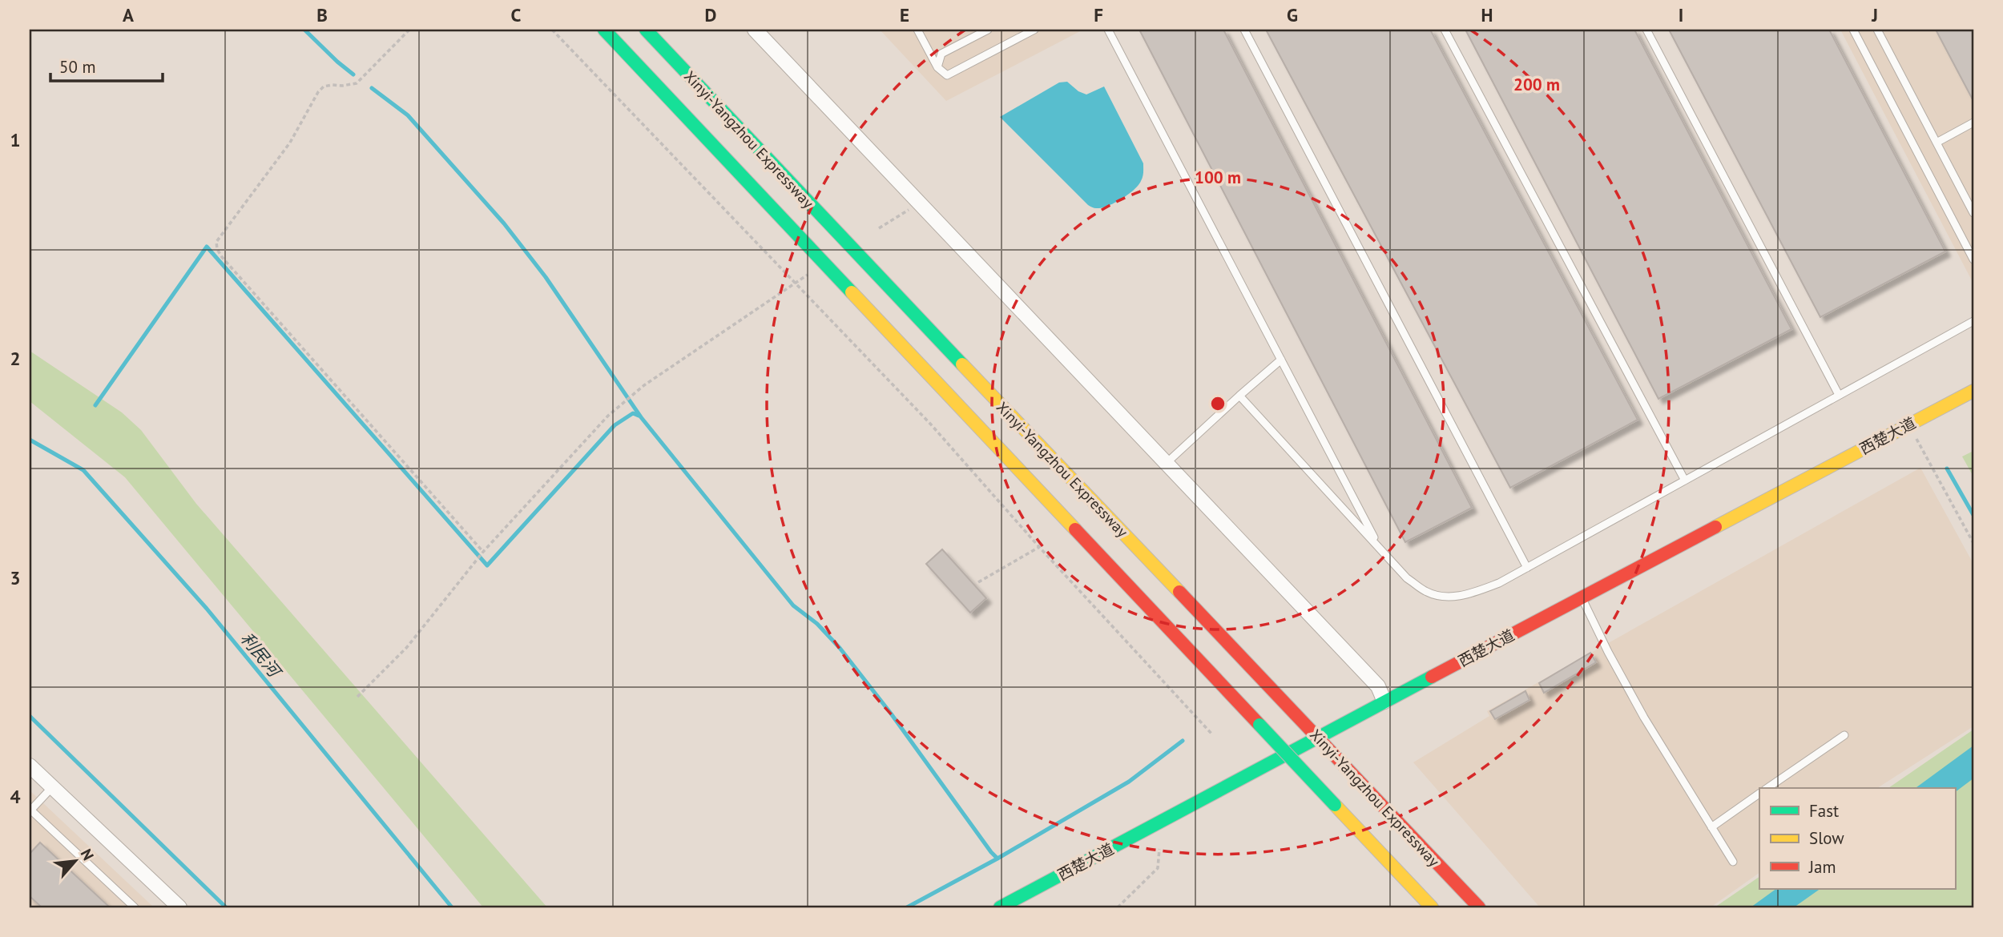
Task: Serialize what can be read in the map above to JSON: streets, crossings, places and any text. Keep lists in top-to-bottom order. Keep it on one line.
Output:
{"streets":{"main road":["Xinyi-Yangzhou Expressway","西楚大道"]},"water":["利民河"],"legend":["Fast","Slow","Jam"],"scale_bar":"50 m","north":"top right","grid":{"columns":["A","B","C","D","E","F","G","H","I","J"],"rows":["1","2","3","4"]},"rings":["200 m","100 m"]}
